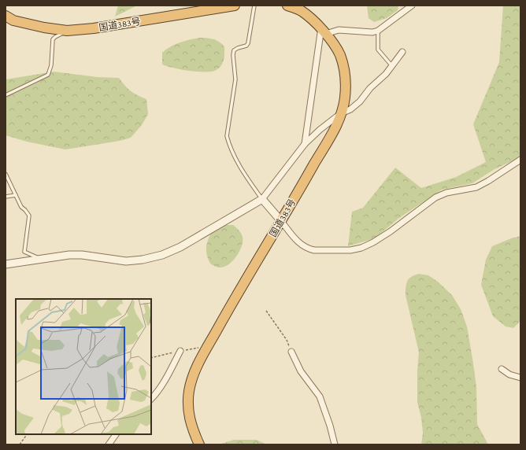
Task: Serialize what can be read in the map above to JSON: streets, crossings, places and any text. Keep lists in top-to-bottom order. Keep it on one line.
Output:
{"streets":{"highway":["国道383号"]}}
